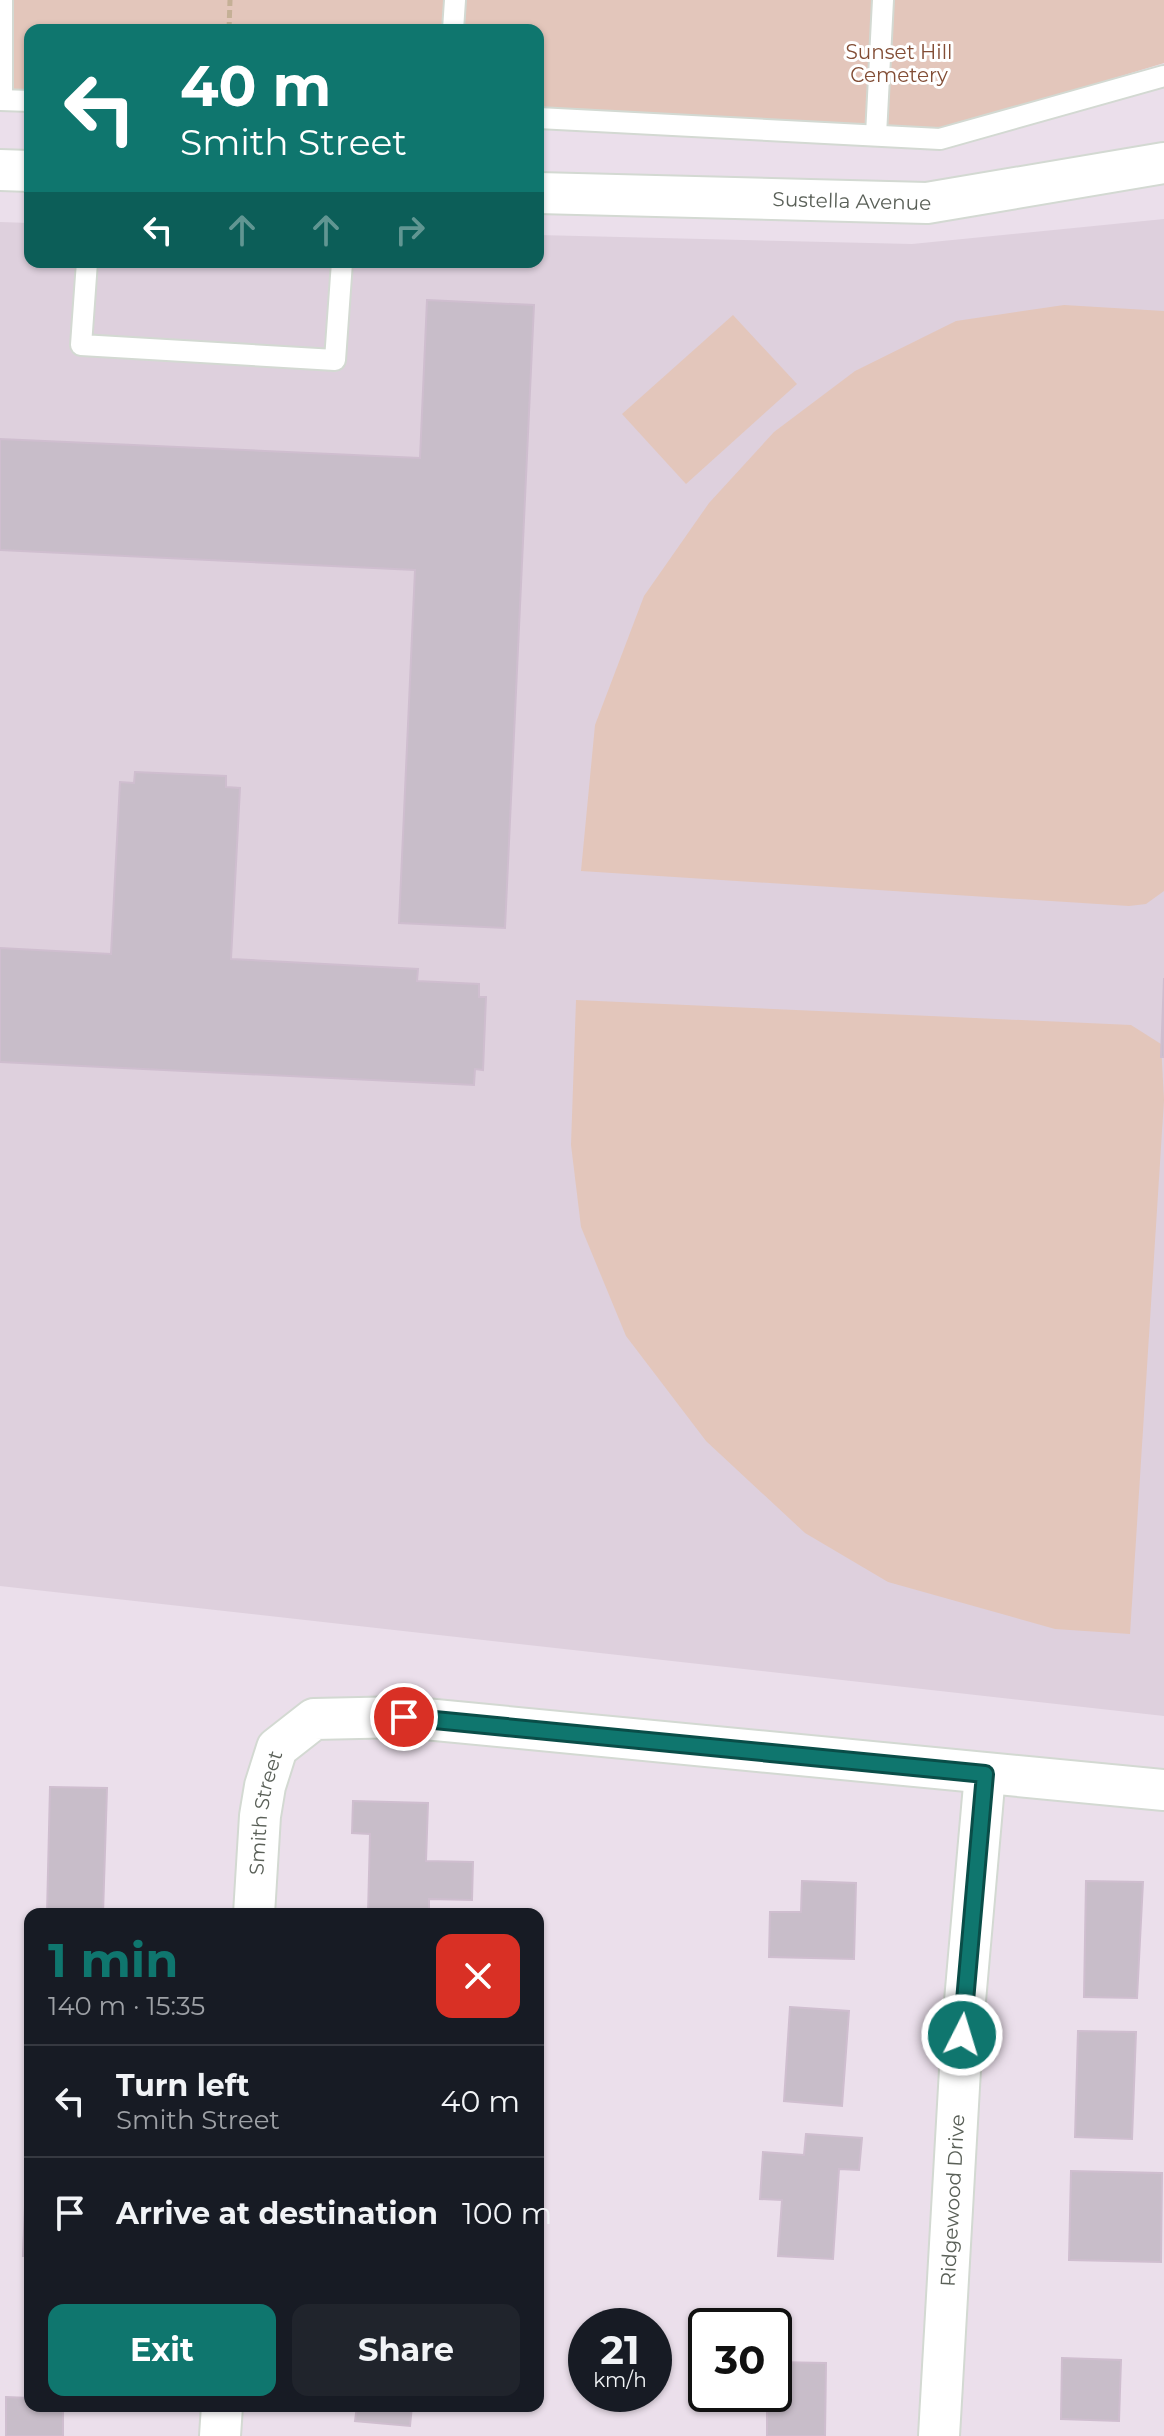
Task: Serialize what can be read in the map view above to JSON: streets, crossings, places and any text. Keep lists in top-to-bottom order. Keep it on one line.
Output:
{"streets":{"street":["Sustella Avenue","Smith Street","Ridgewood Drive"]},"crossings":[["Smith Street","Ridgewood Drive"]],"parks":["Sunset Hill Cemetery"],"page":{"turn":["40 m","Smith Street"],"heading":["1 min","140 m · 15:35"],"list":[{"name":"Turn left","note":"Smith Street","value":"40 m"},{"name":"Arrive at destination","value":"100 m"}],"buttons":["Exit","Share"],"speed":"21 km/h","limit":"30"}}
